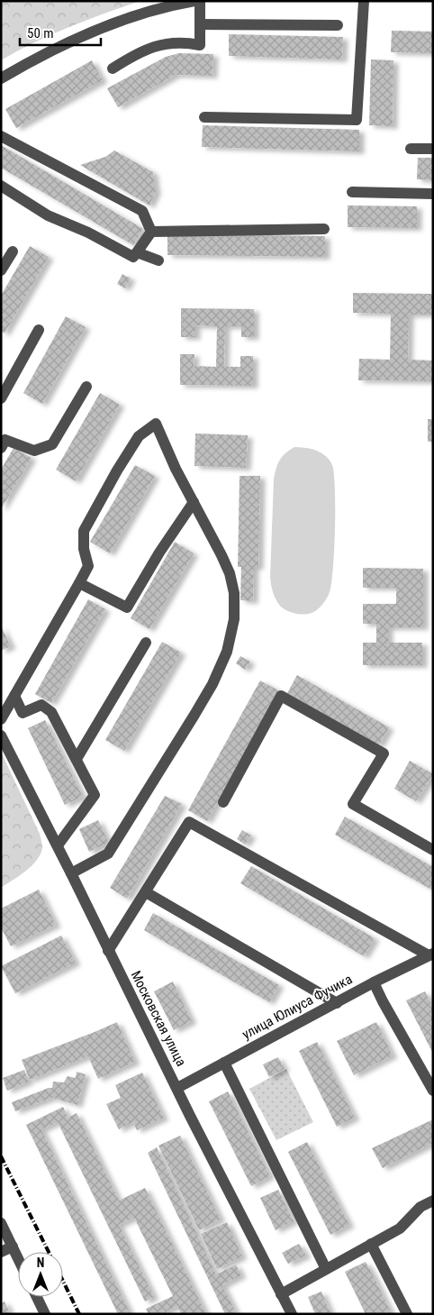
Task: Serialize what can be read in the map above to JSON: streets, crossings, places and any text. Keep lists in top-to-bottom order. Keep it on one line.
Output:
{"streets":{"street":["улица Юлиуса Фучика","Московская улица"]},"crossings":[["улица Юлиуса Фучика","Московская улица"]],"scale_bar":"50 m","north":"top"}
